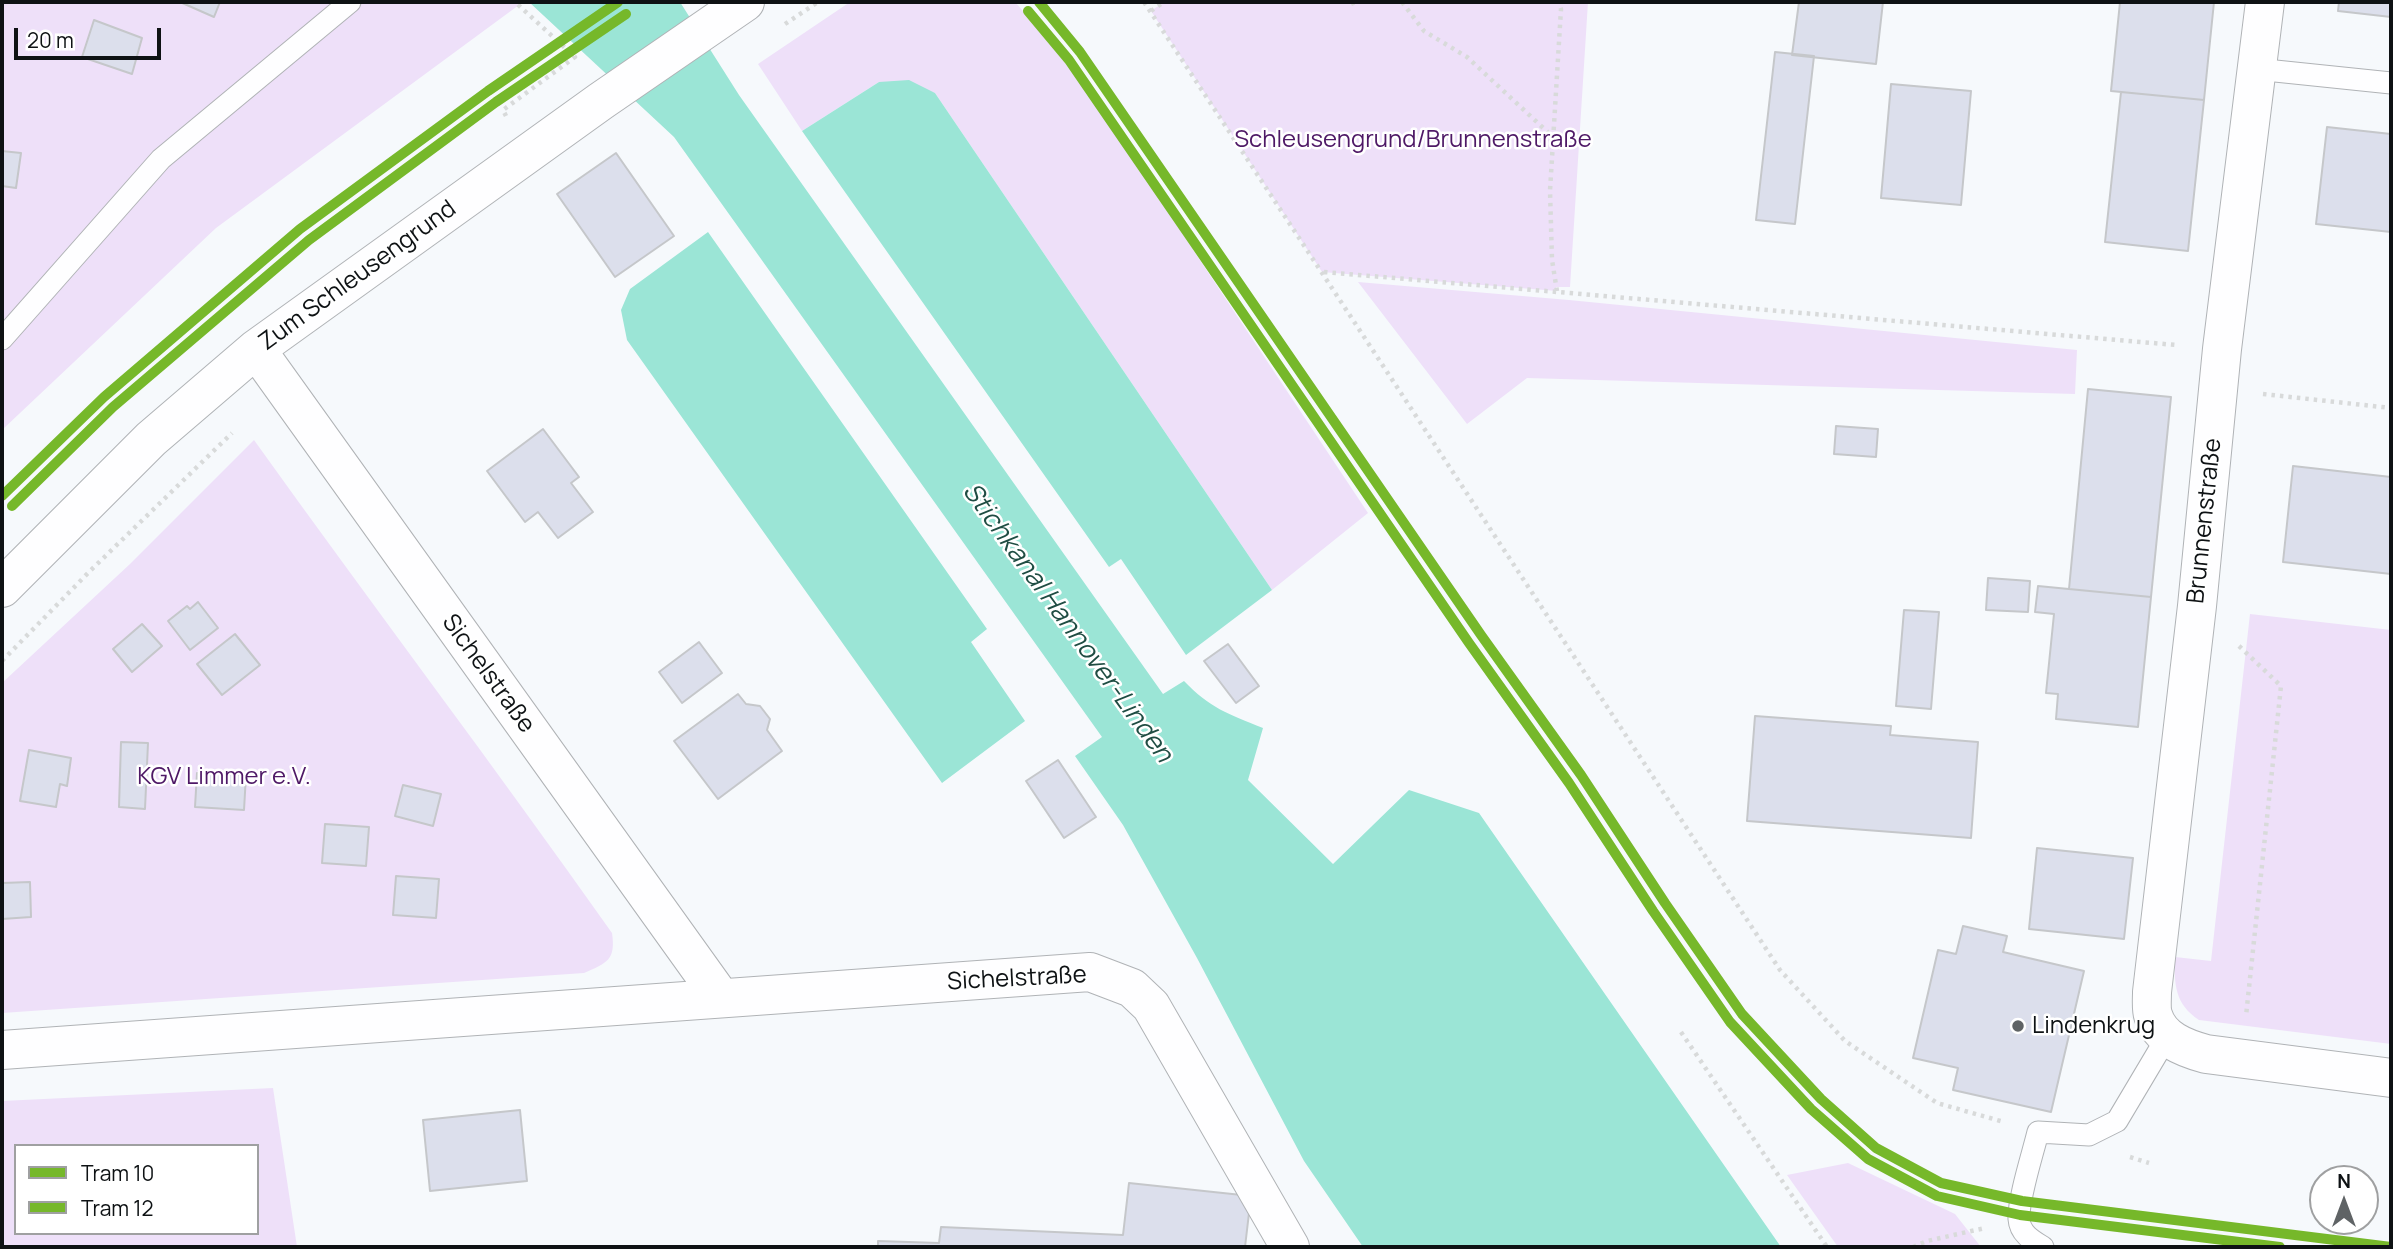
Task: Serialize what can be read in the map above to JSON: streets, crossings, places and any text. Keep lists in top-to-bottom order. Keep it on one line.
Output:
{"streets":{"street":["Zum Schleusengrund","Brunnenstraße","Sichelstraße"]},"crossings":[["Zum Schleusengrund","Sichelstraße"]],"water":["Stichkanal Hannover-Linden"],"parks":["Schleusengrund/Brunnenstraße","KGV Limmer e.V."],"places":["Lindenkrug"],"lines":["tram line 10","tram line 12"],"legend":["Tram 10","Tram 12"],"scale_bar":"20 m","north":"top"}
